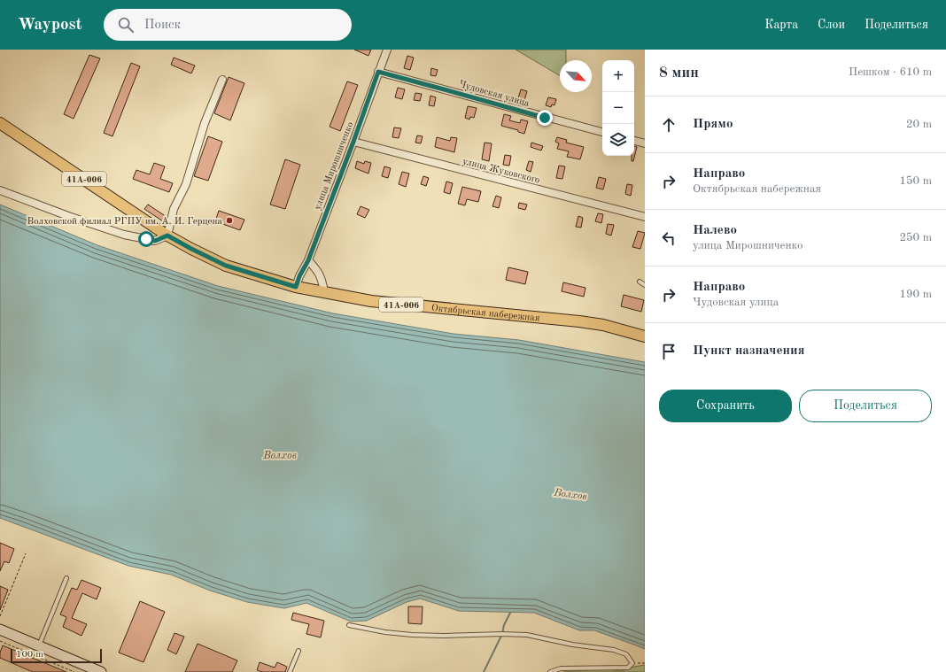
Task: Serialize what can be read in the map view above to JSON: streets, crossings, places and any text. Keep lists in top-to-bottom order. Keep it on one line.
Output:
{"streets":{"main road":["41А-006","Октябрьская набережная"],"street":["Чудовская улица","улица Мирошниченко","улица Жуковского"]},"crossings":[["Чудовская улица","улица Мирошниченко"],["улица Мирошниченко","улица Жуковского"],["улица Мирошниченко","Октябрьская набережная"],["41А-006","Октябрьская набережная"]],"water":["Волхов"],"places":["Волховской филиал РГПУ им. А. И. Герцена"],"scale_bar":"100 m","north":"bottom right","page":{"header":"Waypost","search":"Поиск","nav":["Карта","Слои","Поделиться"],"heading":["8 мин","Пешком · 610 m"],"map_buttons":["+","−"],"list":[["Прямо","20 m"],["Направо","Октябрьская набережная","150 m"],["Налево","улица Мирошниченко","250 m"],["Направо","Чудовская улица","190 m"],"Пункт назначения"],"buttons":["Сохранить","Поделиться"],"scale":"100 m"}}
